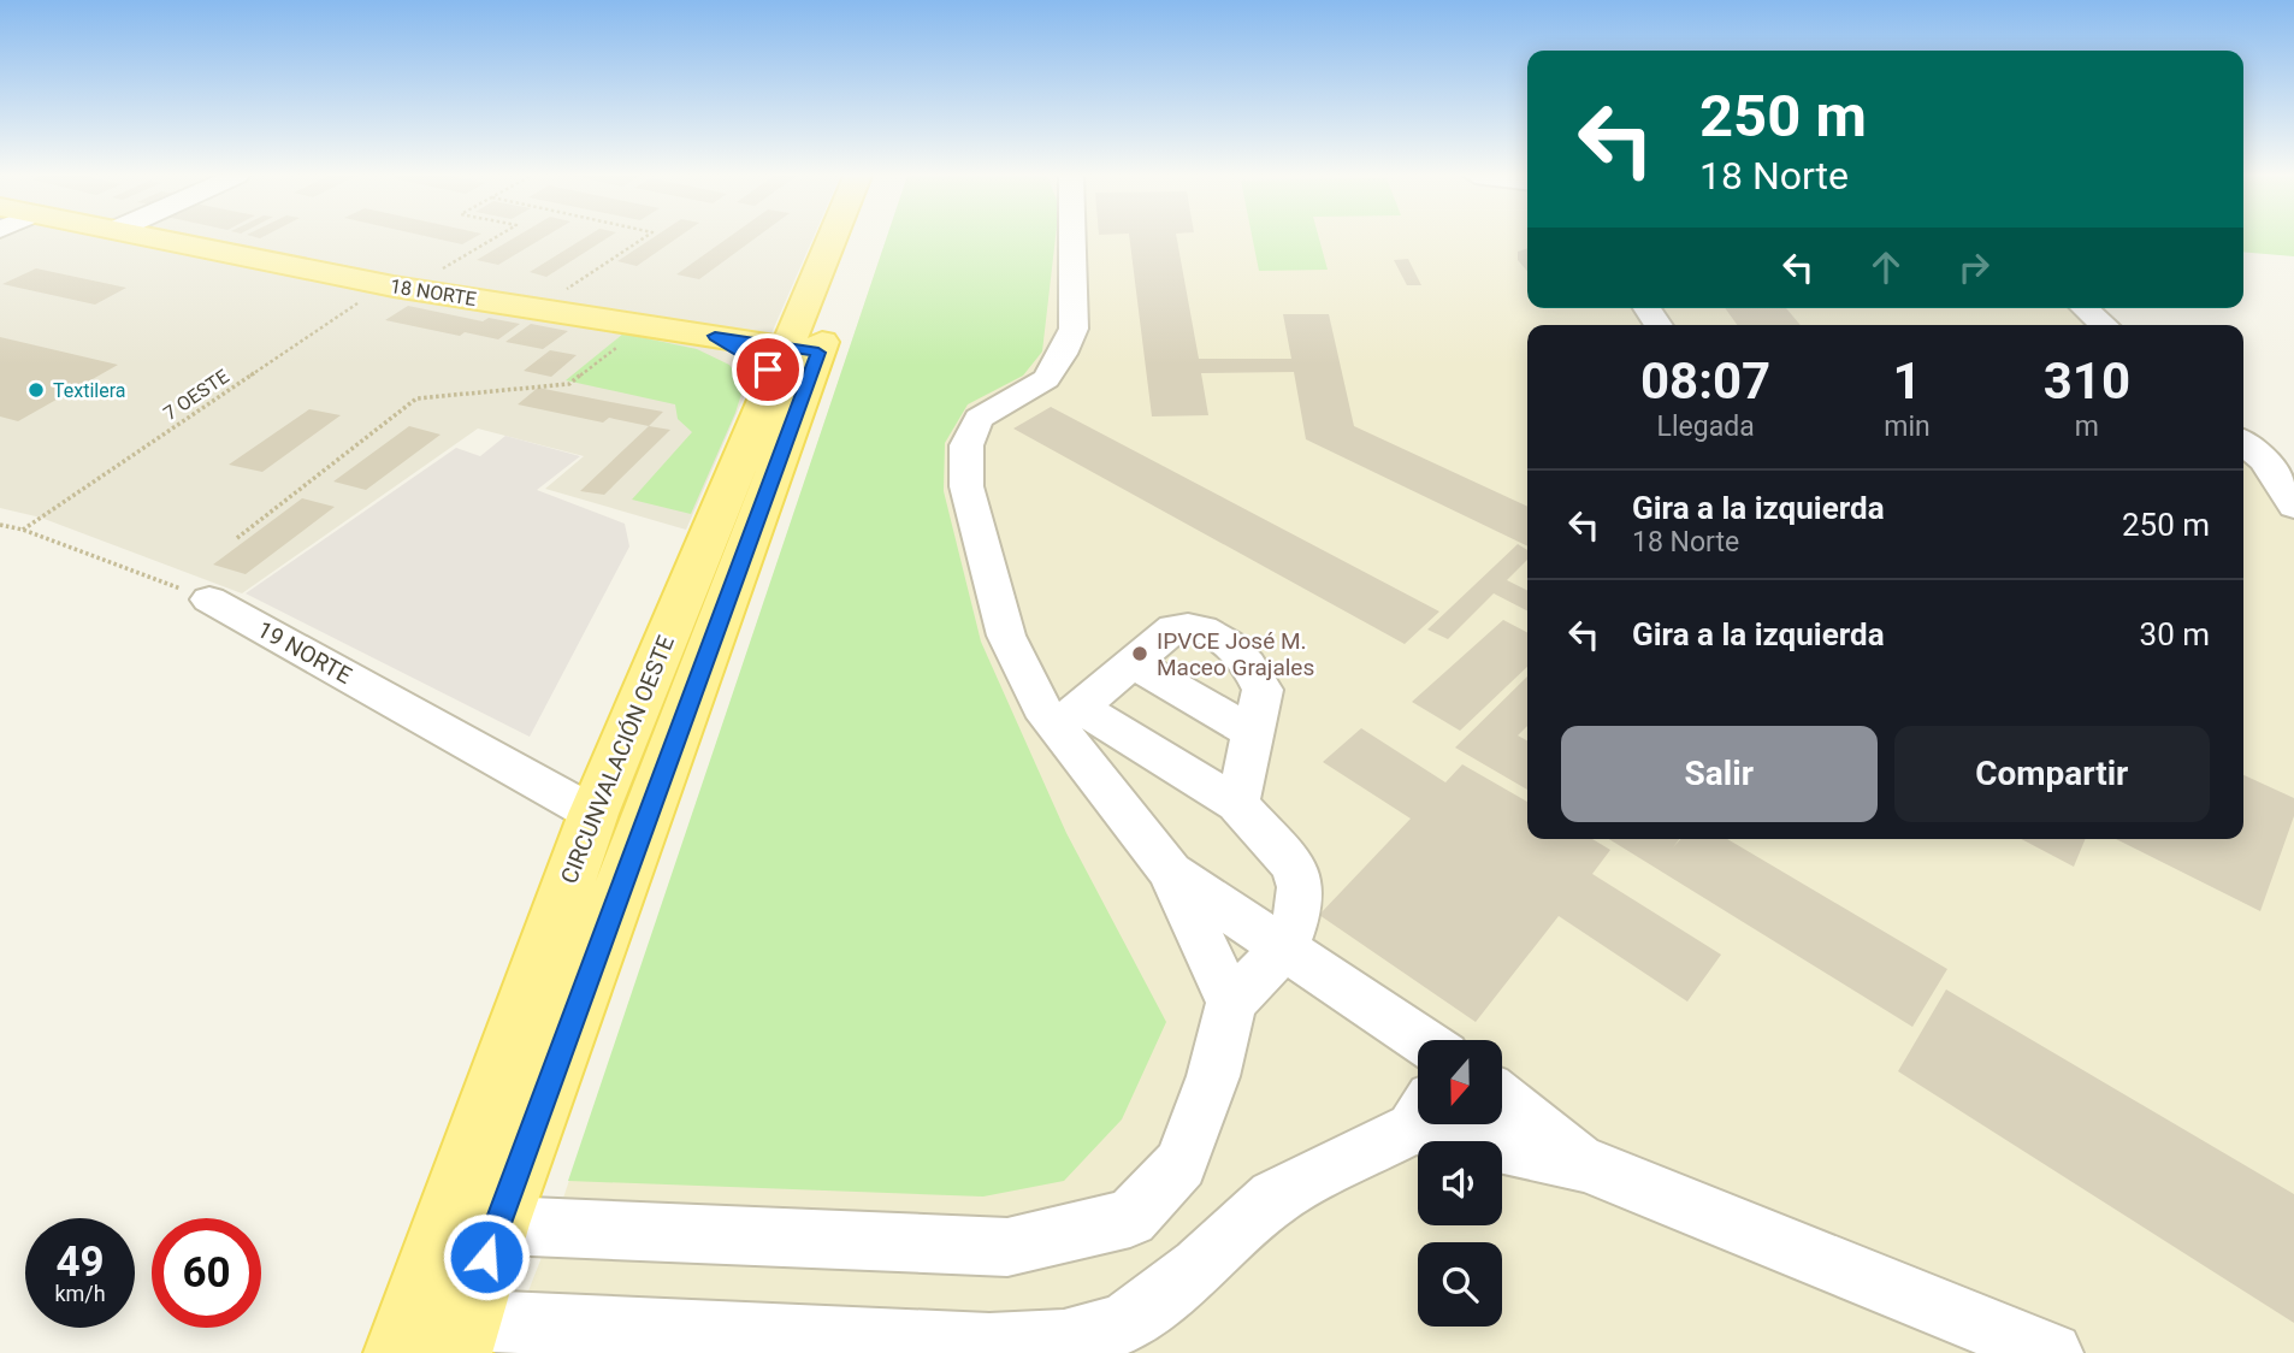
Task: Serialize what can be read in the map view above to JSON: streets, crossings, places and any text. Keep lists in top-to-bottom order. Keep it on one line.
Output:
{"streets":{"main road":["18 NORTE","CIRCUNVALACIÓN OESTE"],"street":["19 NORTE"],"path":["7 OESTE"]},"crossings":[["18 NORTE","7 OESTE"],["19 NORTE","CIRCUNVALACIÓN OESTE"]],"places":["Textilera","IPVCE José M. Maceo Grajales"],"north":"bottom","page":{"turn":["250 m","18 Norte"],"eta":["08:07","Llegada","1","min","310","m"],"list":[{"name":"Gira a la izquierda","note":"18 Norte","value":"250 m"},{"name":"Gira a la izquierda","value":"30 m"}],"buttons":["Salir","Compartir"],"speed":"49 km/h","limit":"60"}}
